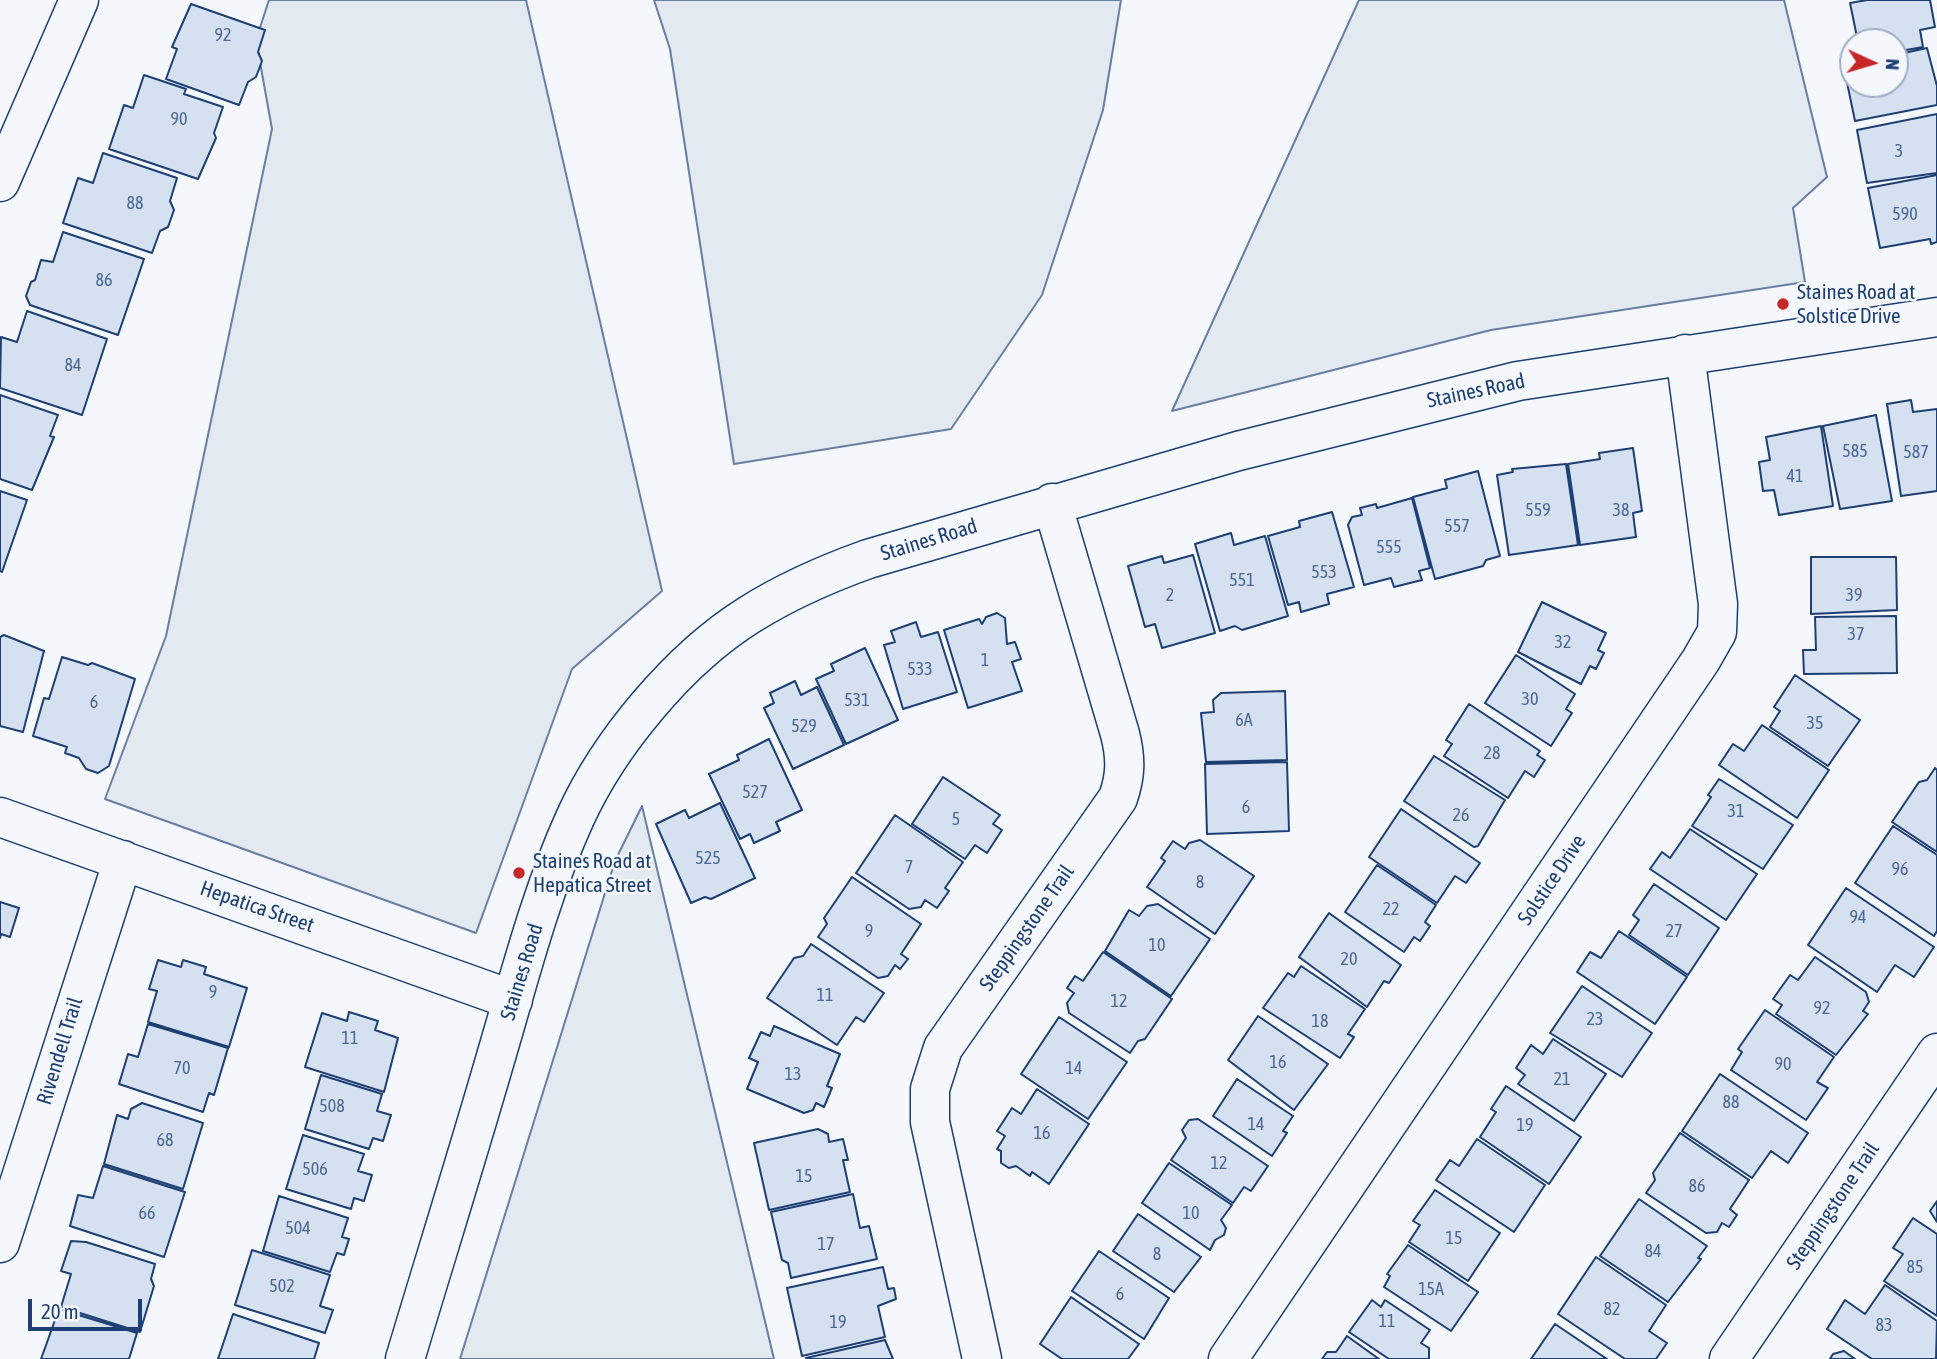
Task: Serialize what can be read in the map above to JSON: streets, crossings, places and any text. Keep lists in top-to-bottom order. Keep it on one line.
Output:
{"streets":{"street":["Staines Road","Solstice Drive","Hepatica Street","Steppingstone Trail","Rivendell Trail"]},"crossings":[["Staines Road","Solstice Drive"],["Staines Road","Hepatica Street"],["Staines Road","Steppingstone Trail"],["Hepatica Street","Rivendell Trail"]],"places":["Staines Road at Solstice Drive","Staines Road at Hepatica Street"],"house_numbers":["92","90","3","88","590","86","84","585","587","41","559","38","557","555","553","551","2","39","37","32","1","533","30","531","6","6A","35","529","28","527","6","31","26","5","525","7","96","8","22","94","9","27","10","20","9","11","12","92","23","18","11","16","90","70","14","13","21","88","508","14","19","16","68","12","506","15","86","66","10","504","15","17","84","8","85","502","15A","6","82","11","19","83"],"scale_bar":"20 m","north":"right"}
